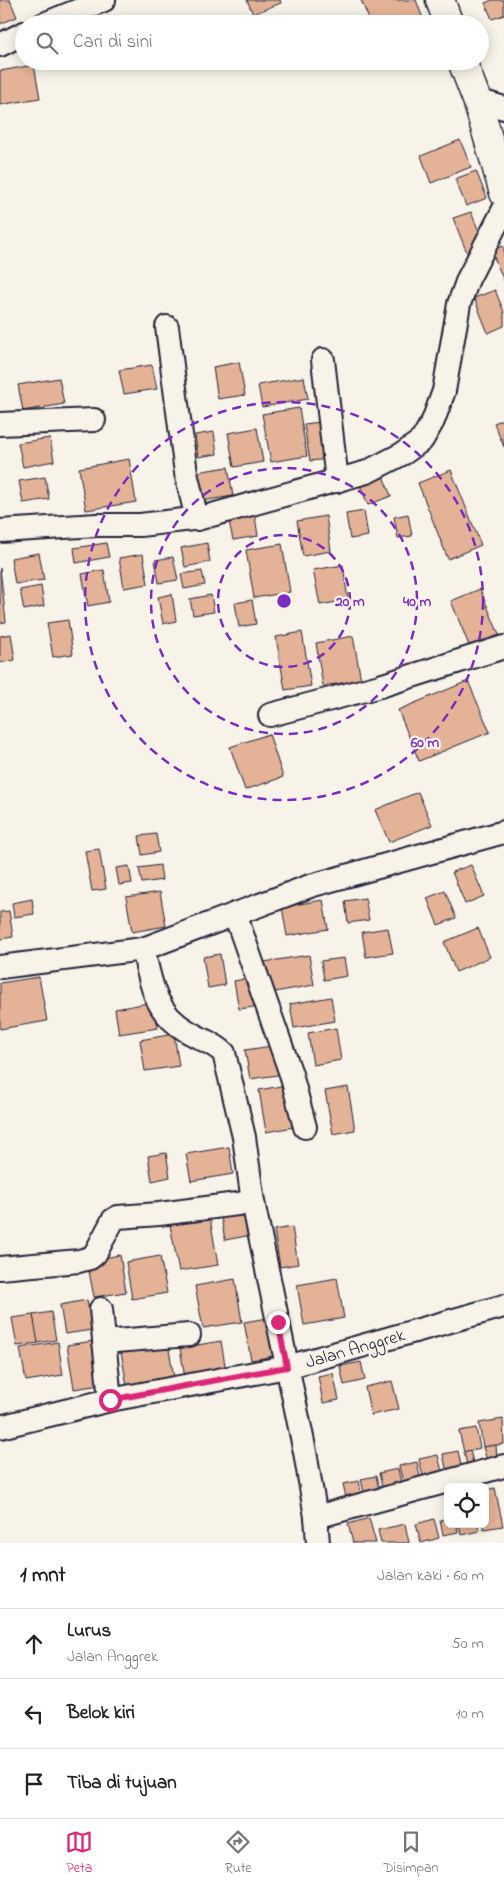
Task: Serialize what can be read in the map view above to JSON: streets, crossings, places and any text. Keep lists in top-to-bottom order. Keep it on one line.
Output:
{"streets":{"street":["Jalan Anggrek"]},"page":{"search":"Cari di sini","heading":["1 mnt","Jalan kaki · 60 m"],"list":[["Lurus","Jalan Anggrek","50 m"],["Belok kiri","10 m"],"Tiba di tujuan"],"nav":["Peta","Rute","Disimpan"]},"rings":["20 m","40 m","60 m"]}
